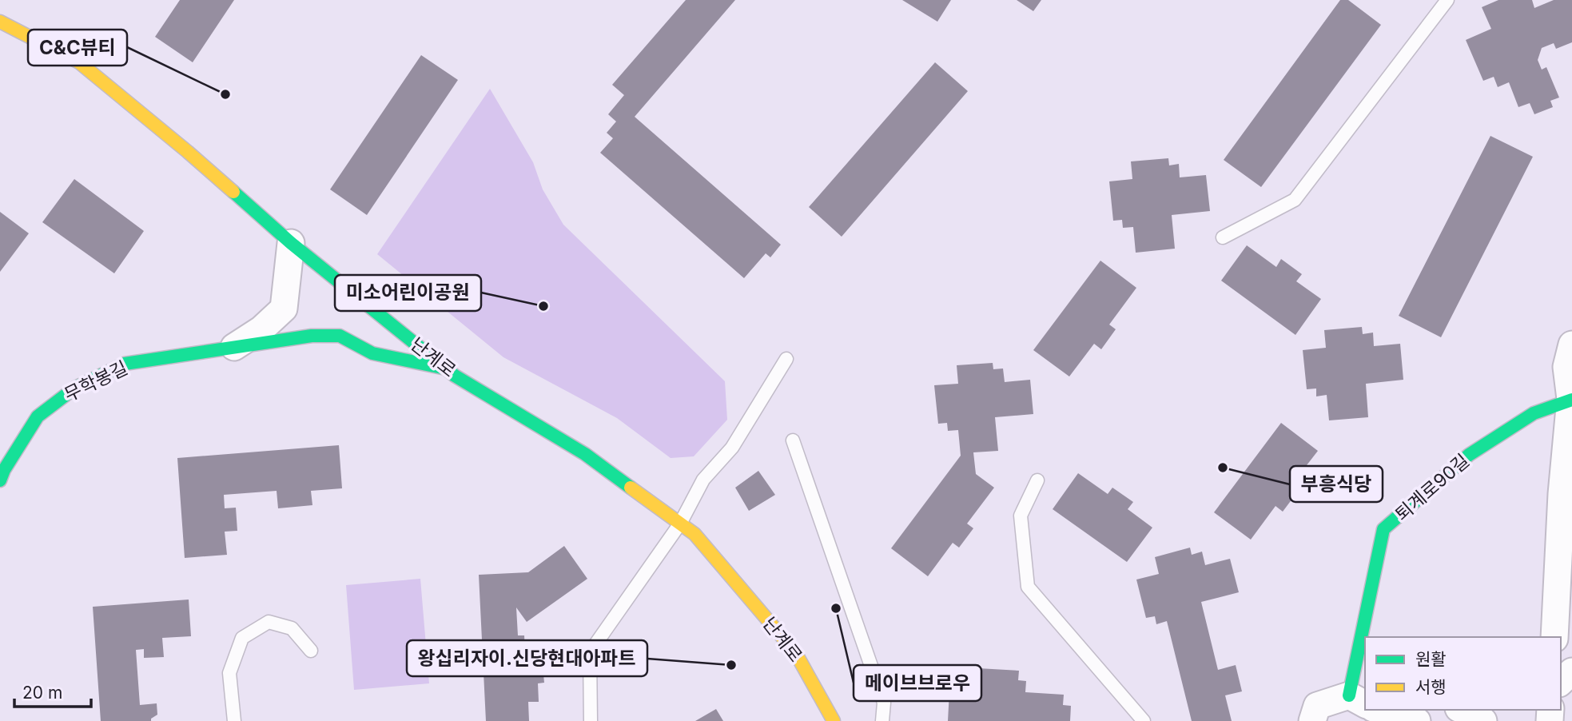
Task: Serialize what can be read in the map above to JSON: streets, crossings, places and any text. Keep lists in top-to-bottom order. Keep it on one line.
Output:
{"streets":{"main road":["난계로","무학봉길","퇴계로90길"]},"crossings":[["난계로","무학봉길"]],"places":["C&C뷰티","미소어린이공원","부흥식당","메이브브로우","왕십리자이.신당현대아파트"],"legend":["원활","서행"],"scale_bar":"20 m"}
